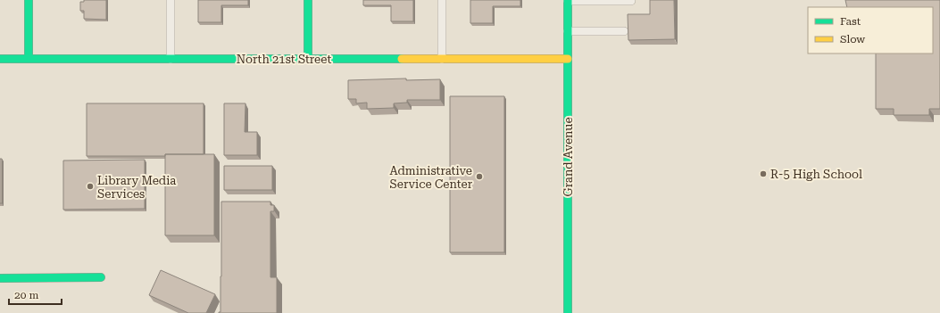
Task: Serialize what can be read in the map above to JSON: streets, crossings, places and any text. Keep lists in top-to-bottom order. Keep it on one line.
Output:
{"streets":{"street":["North 21st Street","Grand Avenue"]},"crossings":[["North 21st Street","Grand Avenue"]],"places":["R-5 High School","Administrative Service Center","Library Media Services"],"legend":["Fast","Slow"],"scale_bar":"20 m"}
